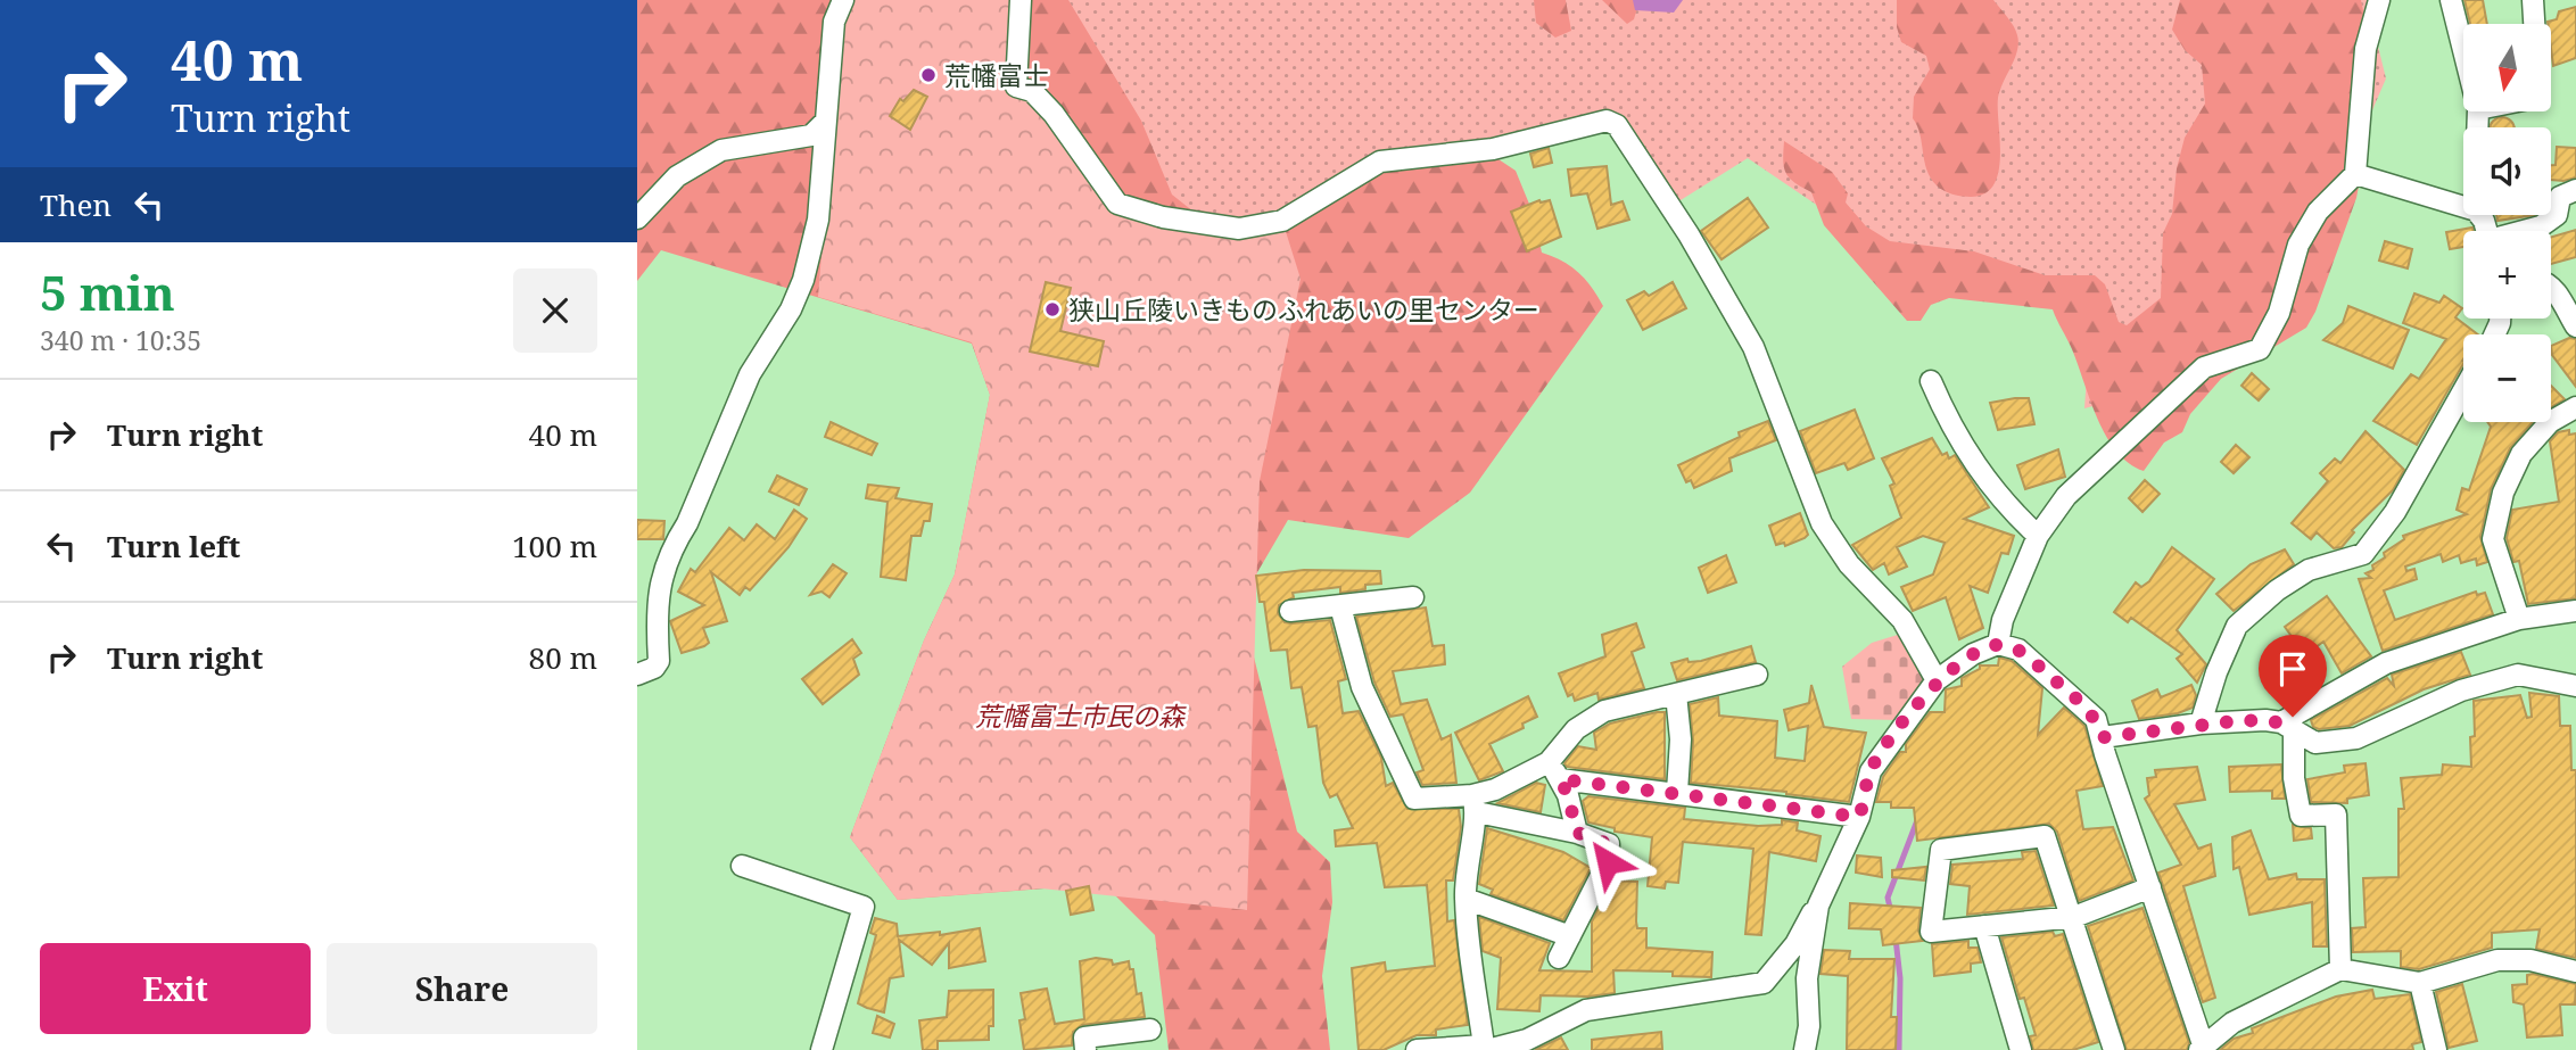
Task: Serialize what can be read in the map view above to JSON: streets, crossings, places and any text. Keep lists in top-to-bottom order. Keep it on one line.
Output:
{"parks":["荒幡富士市民の森"],"places":["荒幡富士","狭山丘陵いきものふれあいの里センター"],"north":"bottom","page":{"turn":["40 m","Turn right"],"map_buttons":["+","−"],"then":"Then","heading":["5 min","340 m · 10:35"],"list":[{"name":"Turn right","value":"40 m"},{"name":"Turn left","value":"100 m"},{"name":"Turn right","value":"80 m"}],"buttons":["Exit","Share"]}}
